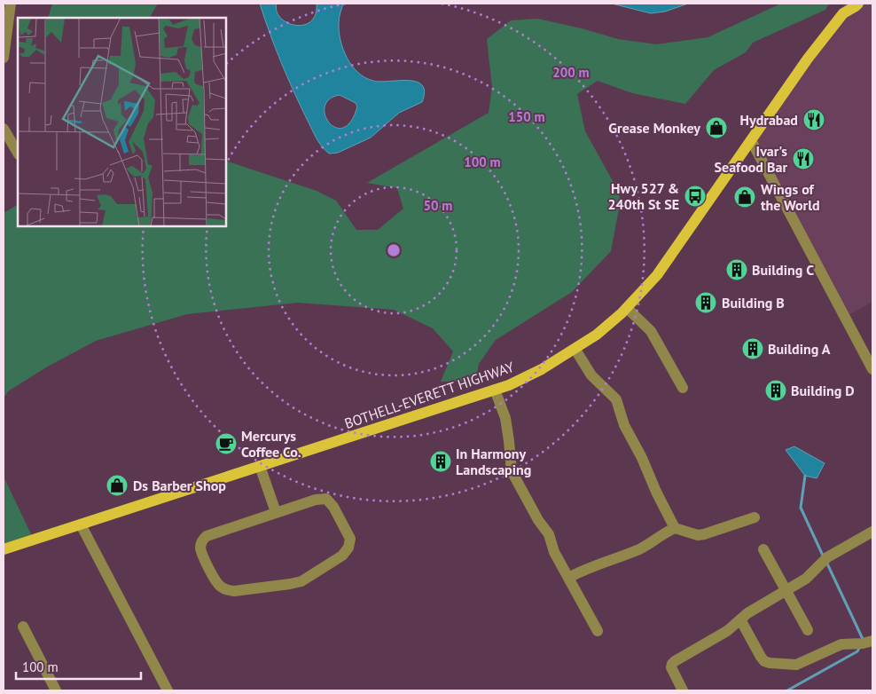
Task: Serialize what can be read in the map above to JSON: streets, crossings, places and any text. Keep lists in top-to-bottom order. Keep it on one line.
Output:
{"streets":{"main road":["BOTHELL-EVERETT HIGHWAY"]},"places":{"restaurant":["Hydrabad","Ivar's Seafood Bar"],"shop":["Grease Monkey","Wings of the World","Ds Barber Shop"],"bus stop":["Hwy 527 & 240th St SE"],"building":["Building C","Building B","Building A","Building D","In Harmony Landscaping"],"cafe":["Mercurys Coffee Co."]},"scale_bar":"100 m","rings":["200 m","150 m","100 m","50 m"]}
